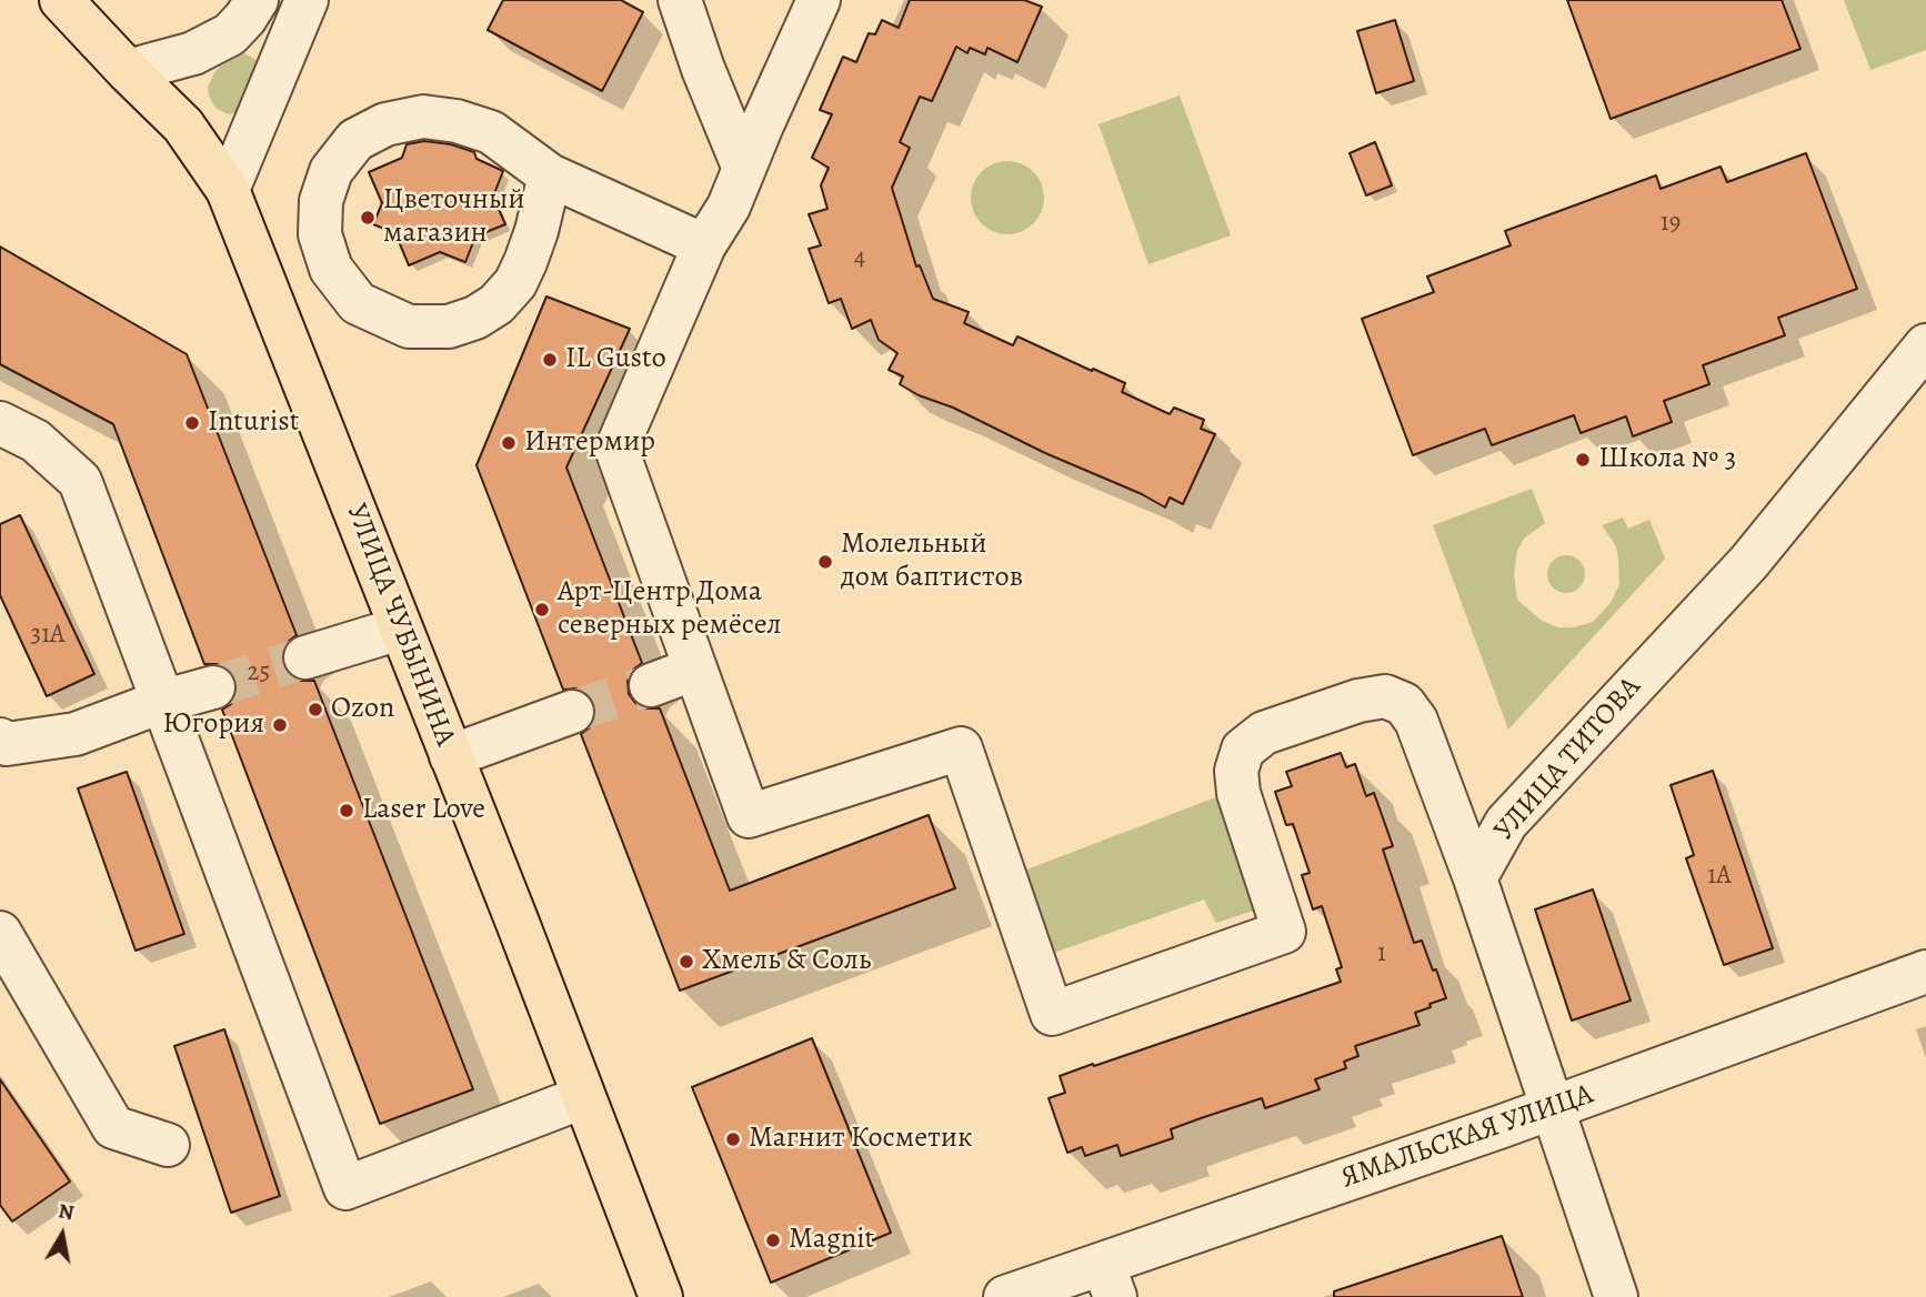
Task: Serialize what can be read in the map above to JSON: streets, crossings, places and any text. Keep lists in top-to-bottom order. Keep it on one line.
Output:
{"streets":{"main road":["УЛИЦА ЧУБЫНИНА"],"street":["УЛИЦА ТИТОВА","ЯМАЛЬСКАЯ УЛИЦА"]},"places":["Цветочный магазин","IL Gusto","Inturist","Интермир","Школа № 3","Молельный дом баптистов","Арт-Центр Дома северных ремёсел","Ozon","Югория","Laser Love","Хмель & Соль","Магнит Косметик","Magnit"],"house_numbers":["19","4","31А","25","1А","1"],"north":"top"}
